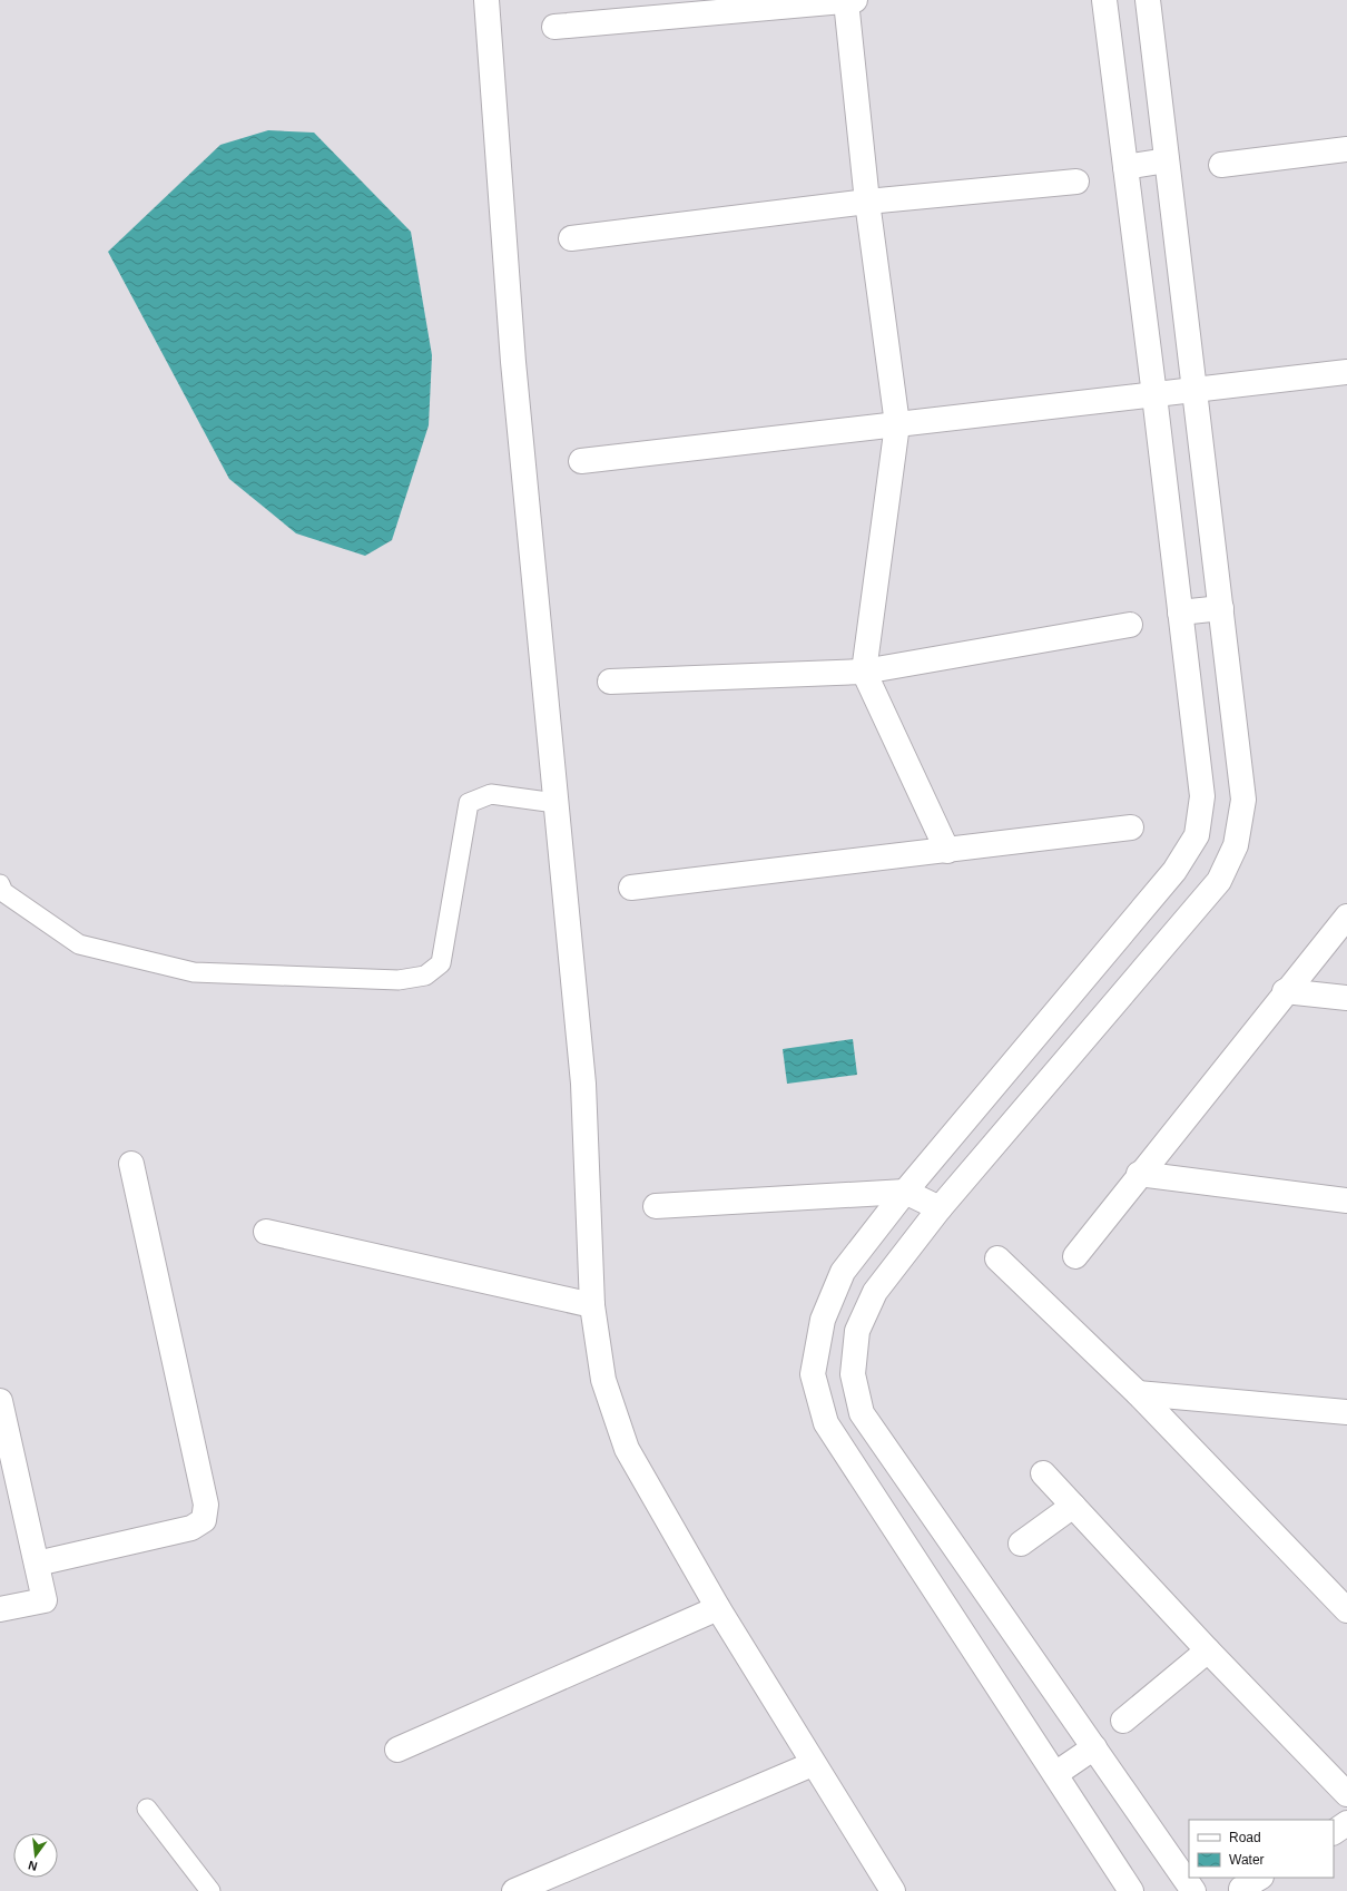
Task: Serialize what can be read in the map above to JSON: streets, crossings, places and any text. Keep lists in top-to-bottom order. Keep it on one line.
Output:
{"legend":["Road","Water"],"north":"bottom"}
